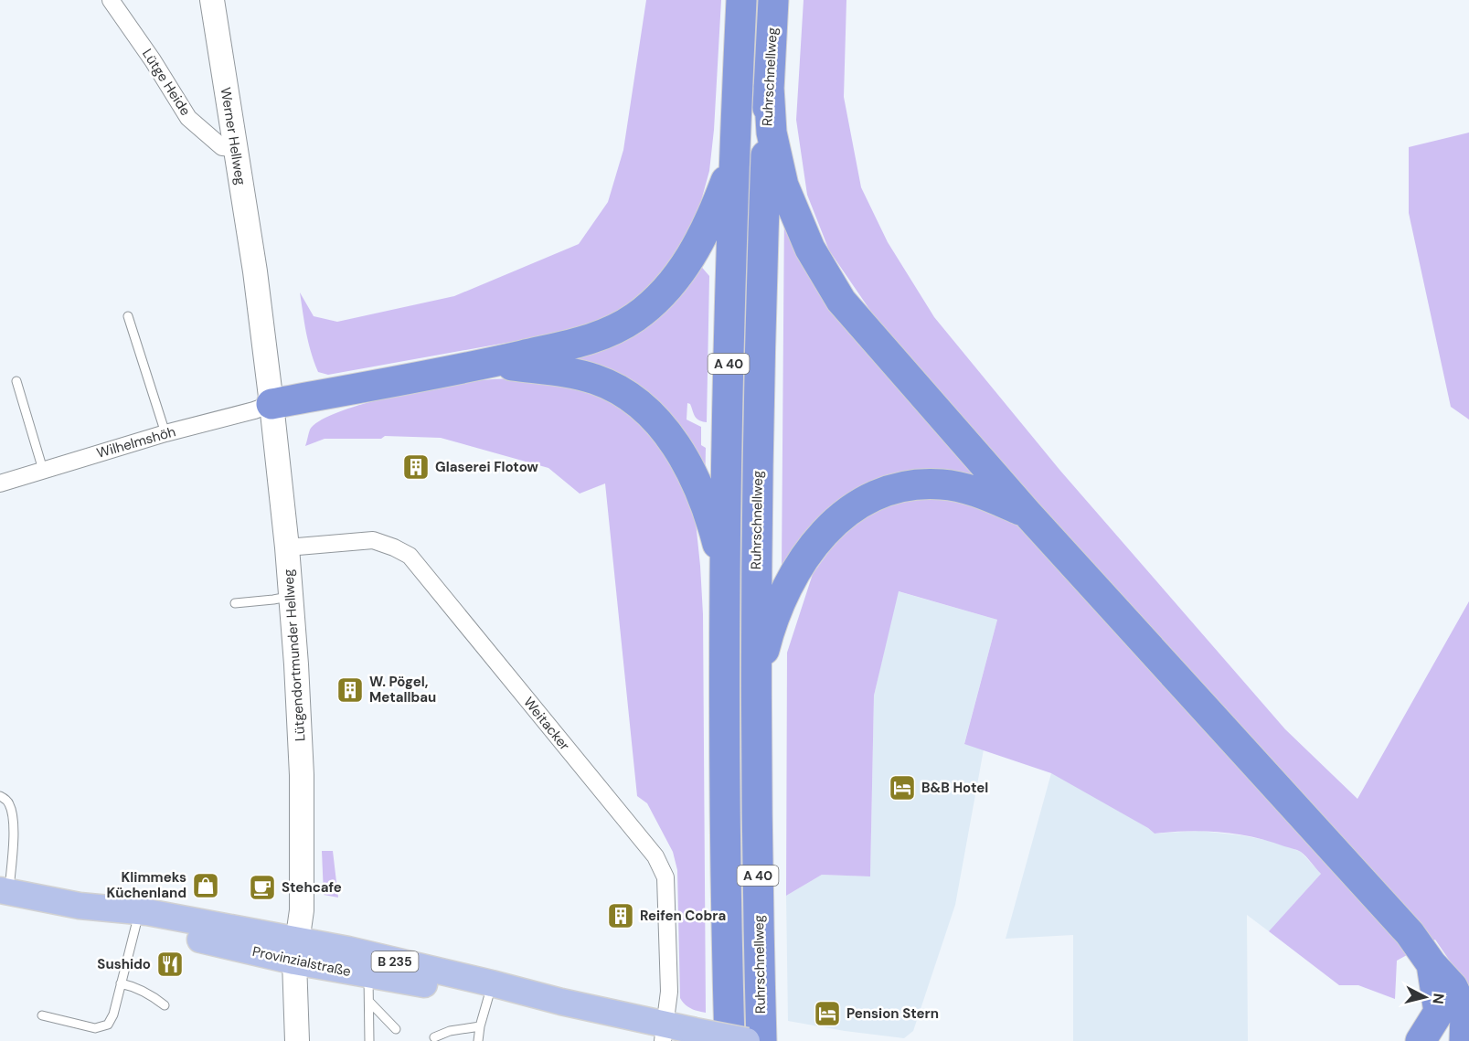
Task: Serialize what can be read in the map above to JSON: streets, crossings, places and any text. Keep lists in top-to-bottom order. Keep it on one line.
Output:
{"streets":{"highway":["Ruhrschnellweg","A 40"],"main road":["Werner Hellweg","Lütgendortmunder Hellweg","Provinzialstraße","B 235"],"street":["Lütge Heide","Wilhelmshöh","Weitacker"]},"crossings":[["Lütge Heide","Werner Hellweg"],["Werner Hellweg","Lütgendortmunder Hellweg"],["Wilhelmshöh","Lütgendortmunder Hellweg"],["Lütgendortmunder Hellweg","Weitacker"],["Lütgendortmunder Hellweg","Provinzialstraße"],["Weitacker","Provinzialstraße"]],"places":{"building":["Glaserei Flotow","W. Pögel, Metallbau","Reifen Cobra"],"hotel":["B&B Hotel","Pension Stern"],"shop":["Klimmeks Küchenland"],"cafe":["Stehcafe"],"restaurant":["Sushido"]},"north":"right"}
